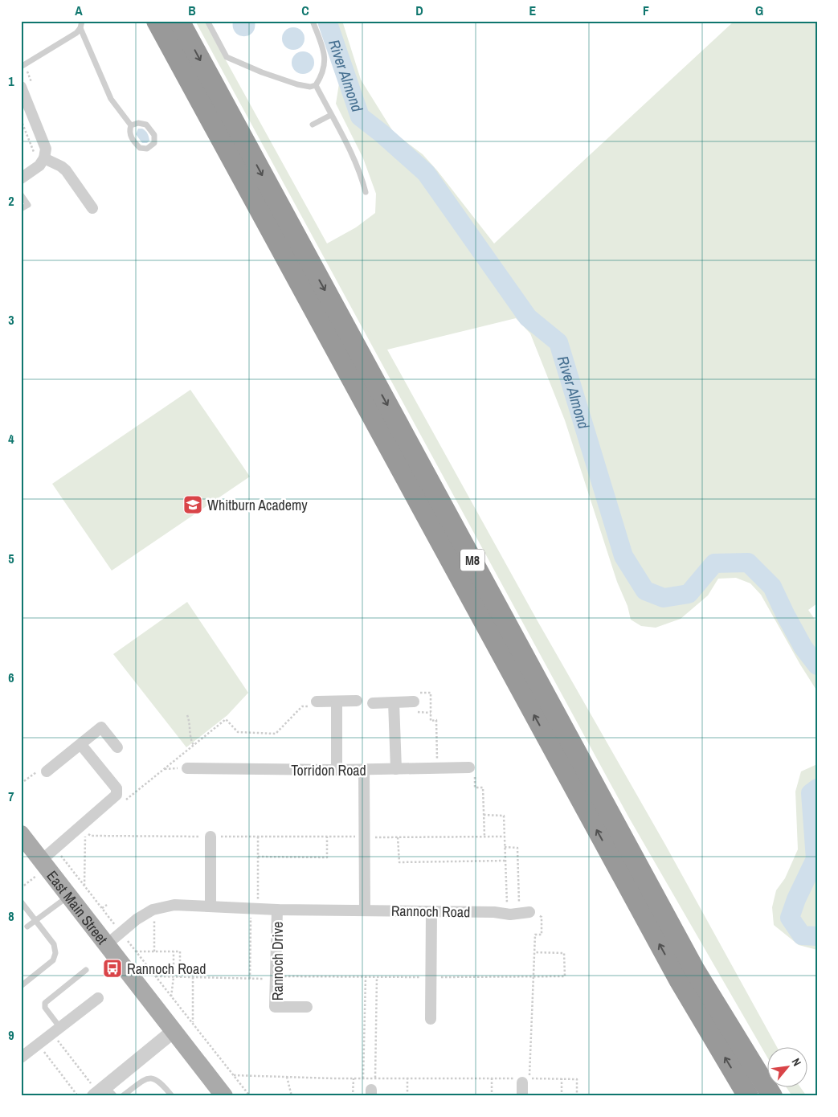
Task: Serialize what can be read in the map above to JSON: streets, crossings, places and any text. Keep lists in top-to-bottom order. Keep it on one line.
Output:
{"streets":{"highway":["M8"],"main road":["East Main Street"],"street":["Torridon Road","Rannoch Road","Rannoch Drive"]},"crossings":[["East Main Street","Rannoch Road"],["Rannoch Road","Rannoch Drive"]],"water":["River Almond"],"places":{"school or university":["Whitburn Academy"],"bus stop":["Rannoch Road"]},"north":"top right","grid":{"columns":["A","B","C","D","E","F","G"],"rows":["1","2","3","4","5","6","7","8","9"]}}
